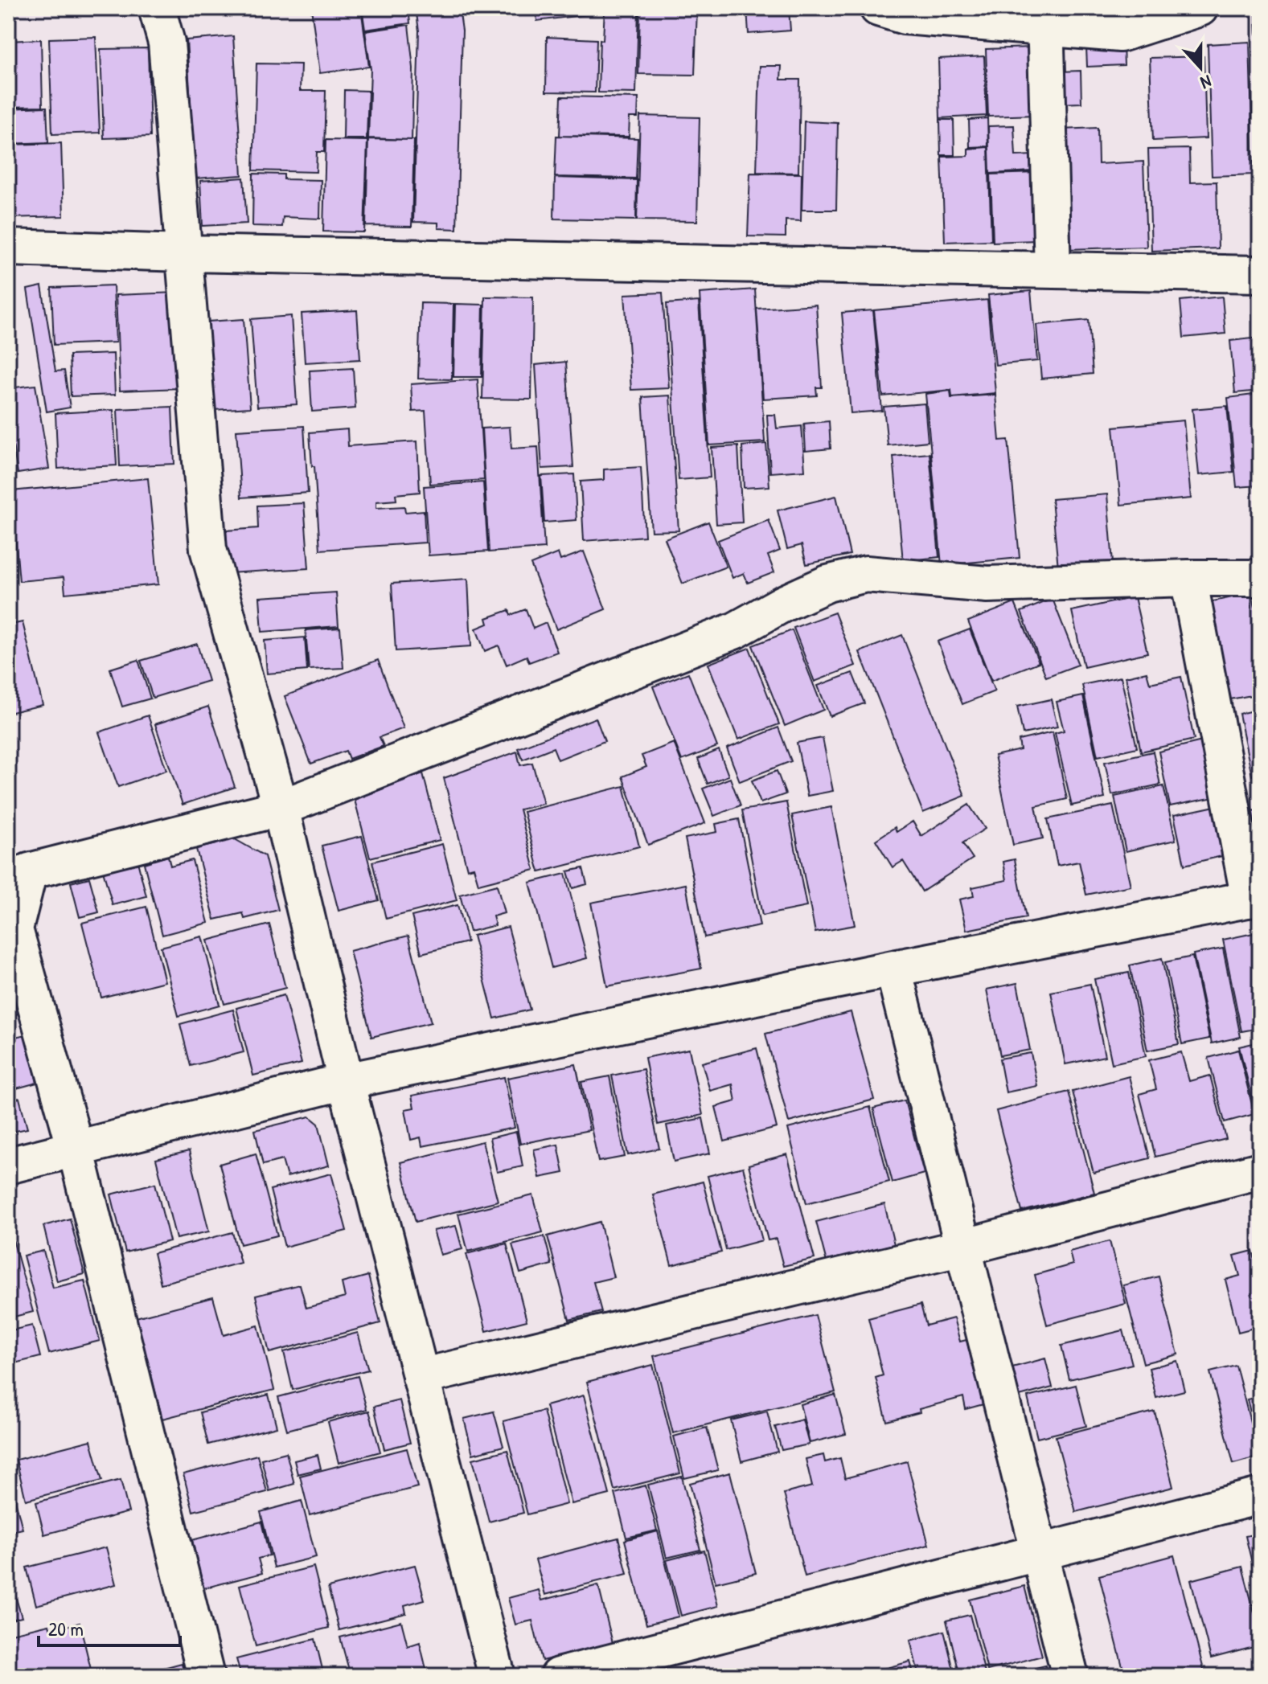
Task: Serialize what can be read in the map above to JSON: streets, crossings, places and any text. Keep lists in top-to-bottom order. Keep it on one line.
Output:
{"scale_bar":"20 m","north":"bottom"}
